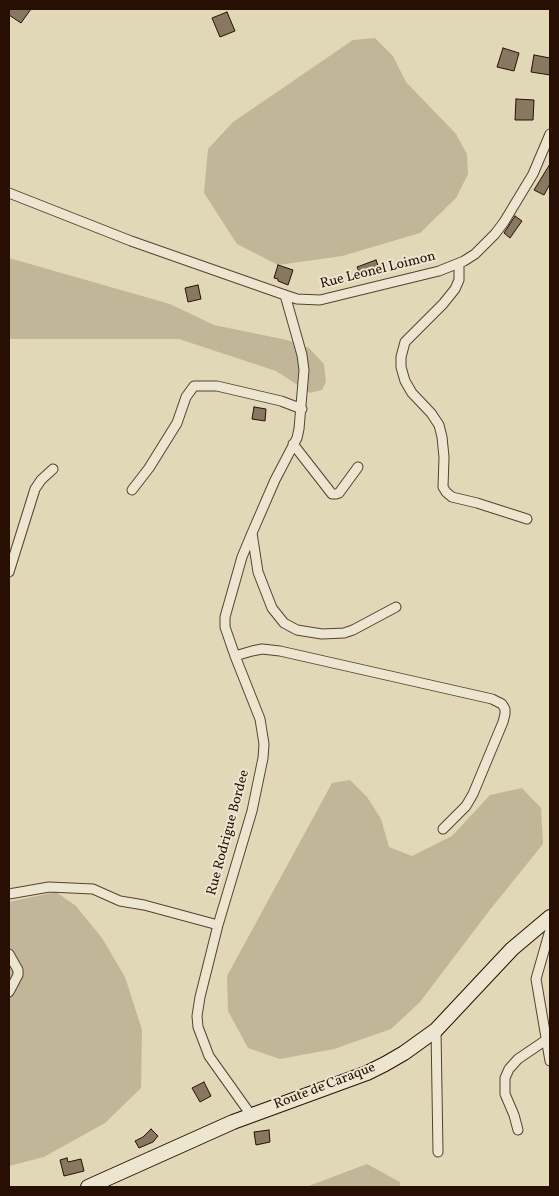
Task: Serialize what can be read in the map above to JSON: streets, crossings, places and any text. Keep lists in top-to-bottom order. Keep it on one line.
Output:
{"streets":{"street":["Rue Leonel Loimon","Rue Rodrigue Bordee","Route de Caraque"]},"crossings":[["Rue Leonel Loimon","Rue Rodrigue Bordee"],["Rue Rodrigue Bordee","Route de Caraque"]]}
